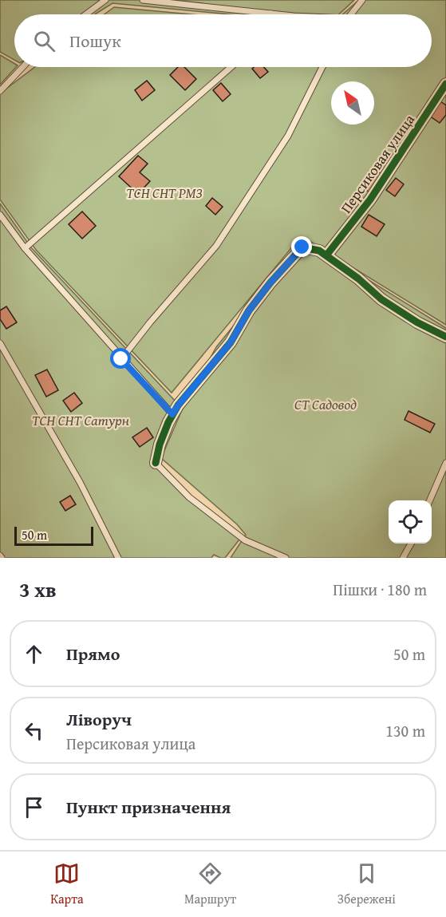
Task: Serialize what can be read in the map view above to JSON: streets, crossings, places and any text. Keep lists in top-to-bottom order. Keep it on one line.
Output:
{"streets":{"street":["Персиковая улица"]},"parks":["ТСН СНТ РМЗ","СТ Садовод","ТСН СНТ Сатурн"],"scale_bar":"50 m","north":"top left","page":{"search":"Пошук","scale":"50 m","heading":["3 хв","Пішки · 180 m"],"list":[["Прямо","50 m"],["Ліворуч","Персиковая улица","130 m"],"Пункт призначення"],"nav":["Карта","Маршрут","Збережені"]}}
